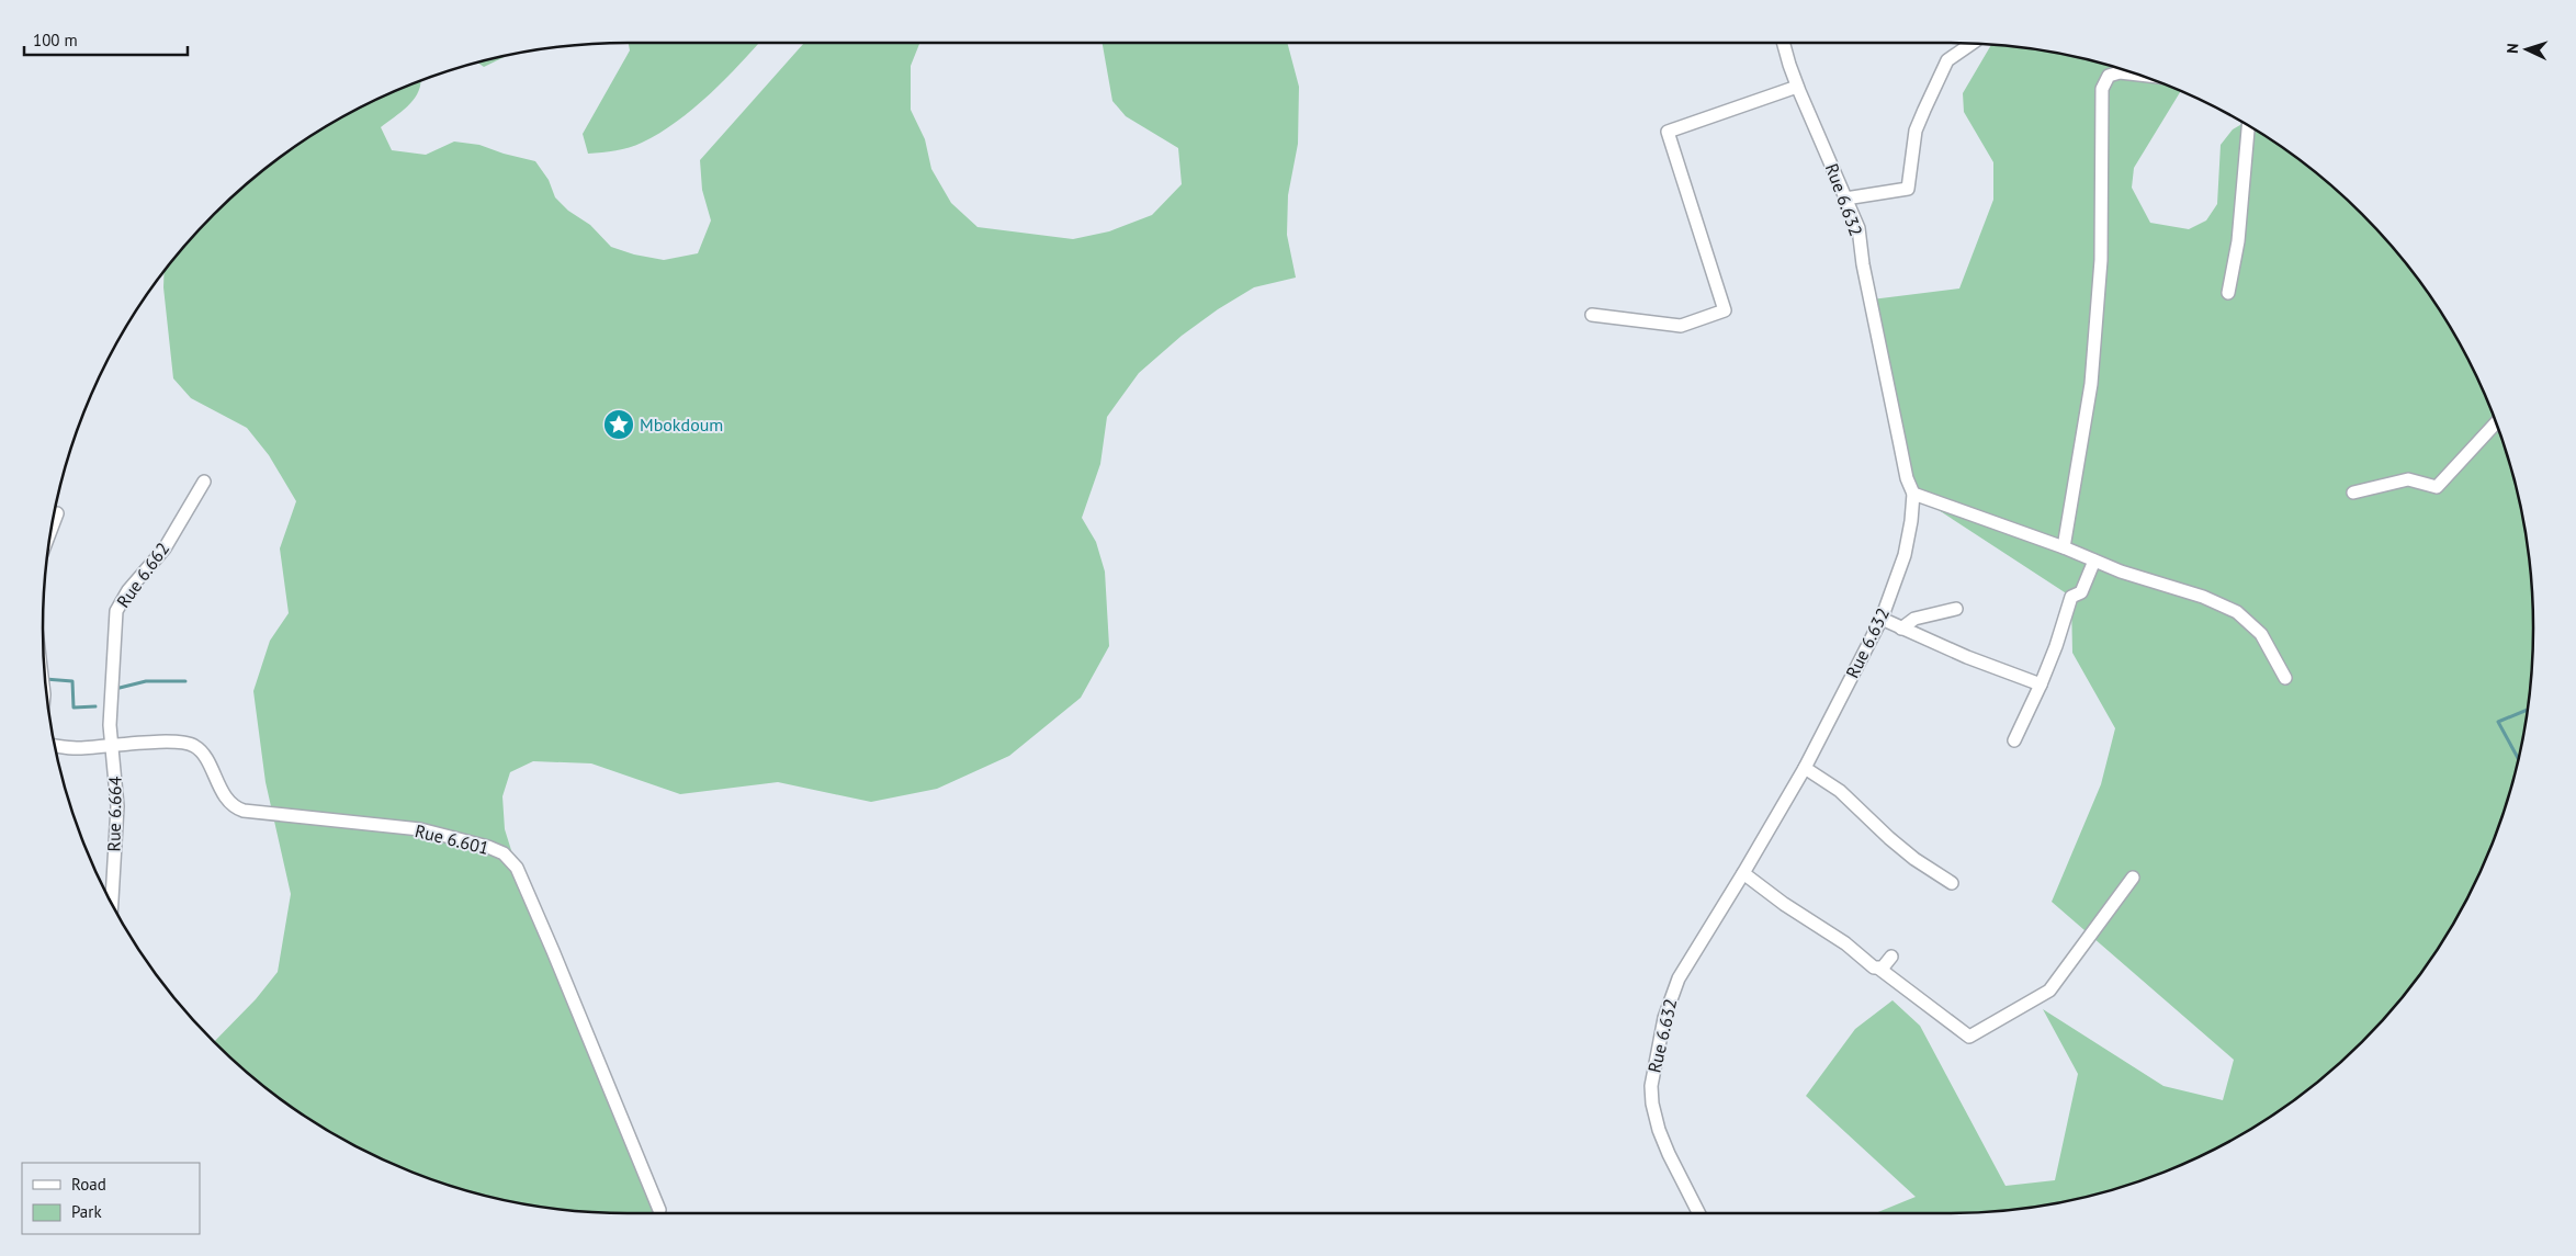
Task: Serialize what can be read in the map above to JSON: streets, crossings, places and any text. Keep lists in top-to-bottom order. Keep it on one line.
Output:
{"streets":{"street":["Rue 6.632","Rue 6.662","Rue 6.664","Rue 6.601"]},"crossings":[["Rue 6.662","Rue 6.664"],["Rue 6.662","Rue 6.601"],["Rue 6.664","Rue 6.601"]],"places":{"place":["Mbokdoum"]},"legend":["Road","Park"],"scale_bar":"100 m","north":"left"}
